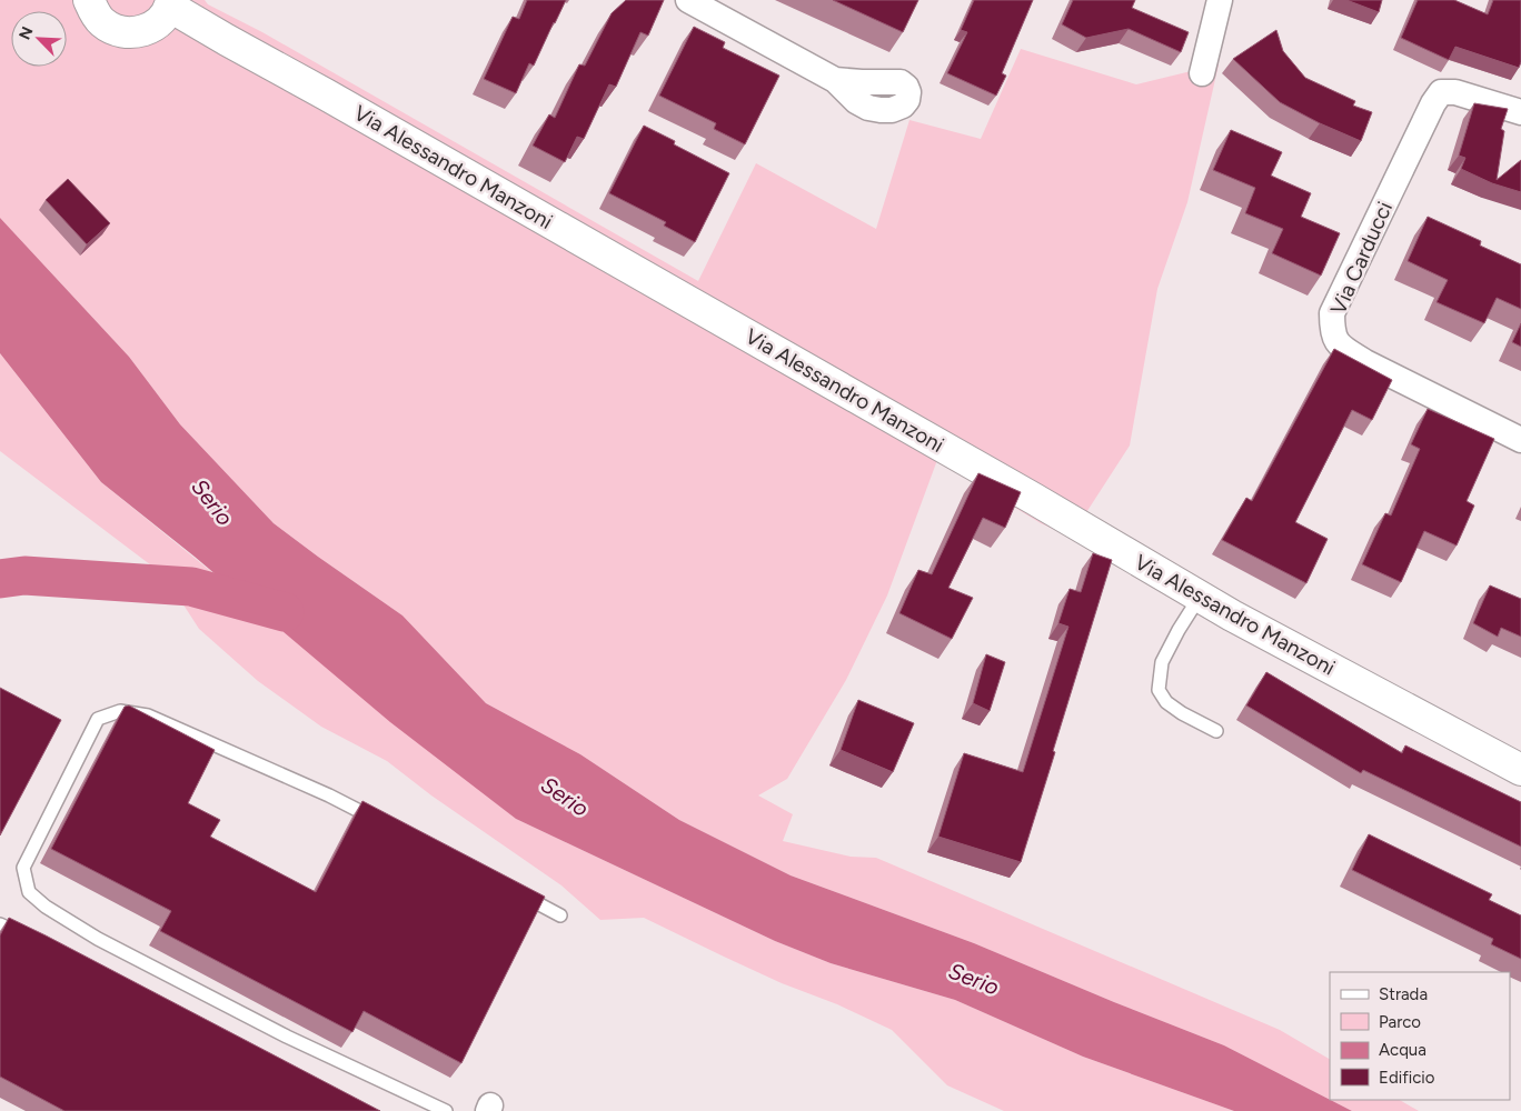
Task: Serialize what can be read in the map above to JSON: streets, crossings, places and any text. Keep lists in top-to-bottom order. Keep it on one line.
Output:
{"streets":{"street":["Via Alessandro Manzoni","Via Carducci"]},"water":["Serio"],"legend":["Strada","Parco","Acqua","Edificio"],"north":"top left"}
